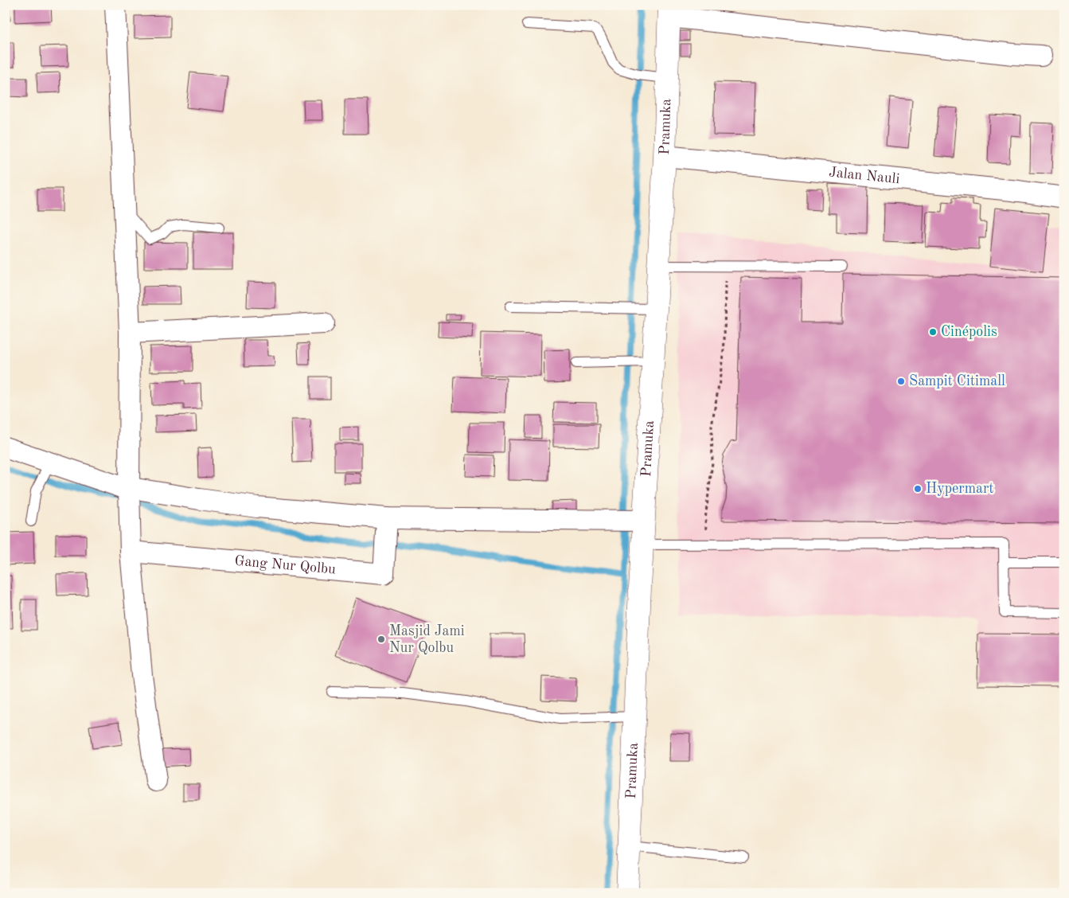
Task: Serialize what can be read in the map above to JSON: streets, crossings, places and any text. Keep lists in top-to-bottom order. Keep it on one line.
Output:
{"streets":{"street":["Pramuka","Jalan Nauli","Gang Nur Qolbu"]},"crossings":[["Pramuka","Jalan Nauli"]],"places":["Cinépolis","Sampit Citimall","Hypermart","Masjid Jami Nur Qolbu"]}
